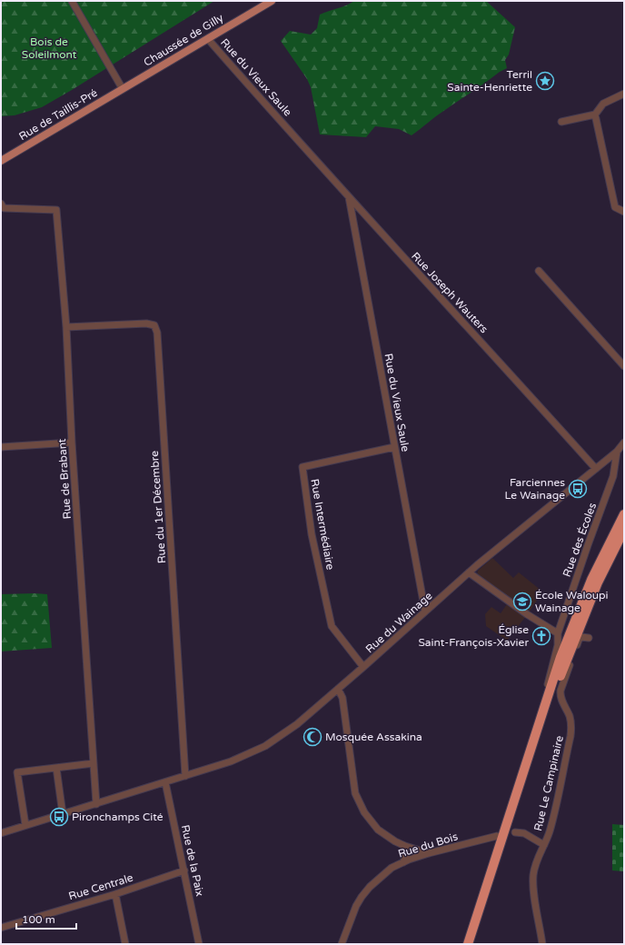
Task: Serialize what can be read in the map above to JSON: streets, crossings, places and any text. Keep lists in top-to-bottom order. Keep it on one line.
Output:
{"streets":{"main road":["Chaussée de Gilly","Rue de Taillis-Pré"],"street":["Rue du Vieux Saule","Rue Joseph Wauters","Rue de Brabant","Rue du 1er Décembre","Rue Intermédiaire","Rue des Écoles","Rue du Wainage","Rue Le Campinaire","Rue du Bois","Rue de la Paix","Rue Centrale"]},"crossings":[["Chaussée de Gilly","Rue du Vieux Saule"],["Chaussée de Gilly","Rue de Taillis-Pré"],["Rue du Vieux Saule","Rue Joseph Wauters"],["Rue du Vieux Saule","Rue Intermédiaire"],["Rue du Vieux Saule","Rue du Wainage"],["Rue Joseph Wauters","Rue du Wainage"],["Rue de Brabant","Rue du 1er Décembre"],["Rue de Brabant","Rue du Wainage"],["Rue du 1er Décembre","Rue du Wainage"],["Rue Intermédiaire","Rue du Wainage"],["Rue des Écoles","Rue du Wainage"],["Rue du Wainage","Rue de la Paix"],["Rue de la Paix","Rue Centrale"]],"parks":["Bois de Soleilmont"],"places":{"place":["Terril Sainte-Henriette"],"bus stop":["Farciennes Le Wainage","Pironchamps Cité"],"school or university":["École Waloupi Wainage"],"church":["Église Saint-François-Xavier"],"mosque":["Mosquée Assakina"]},"scale_bar":"100 m"}
